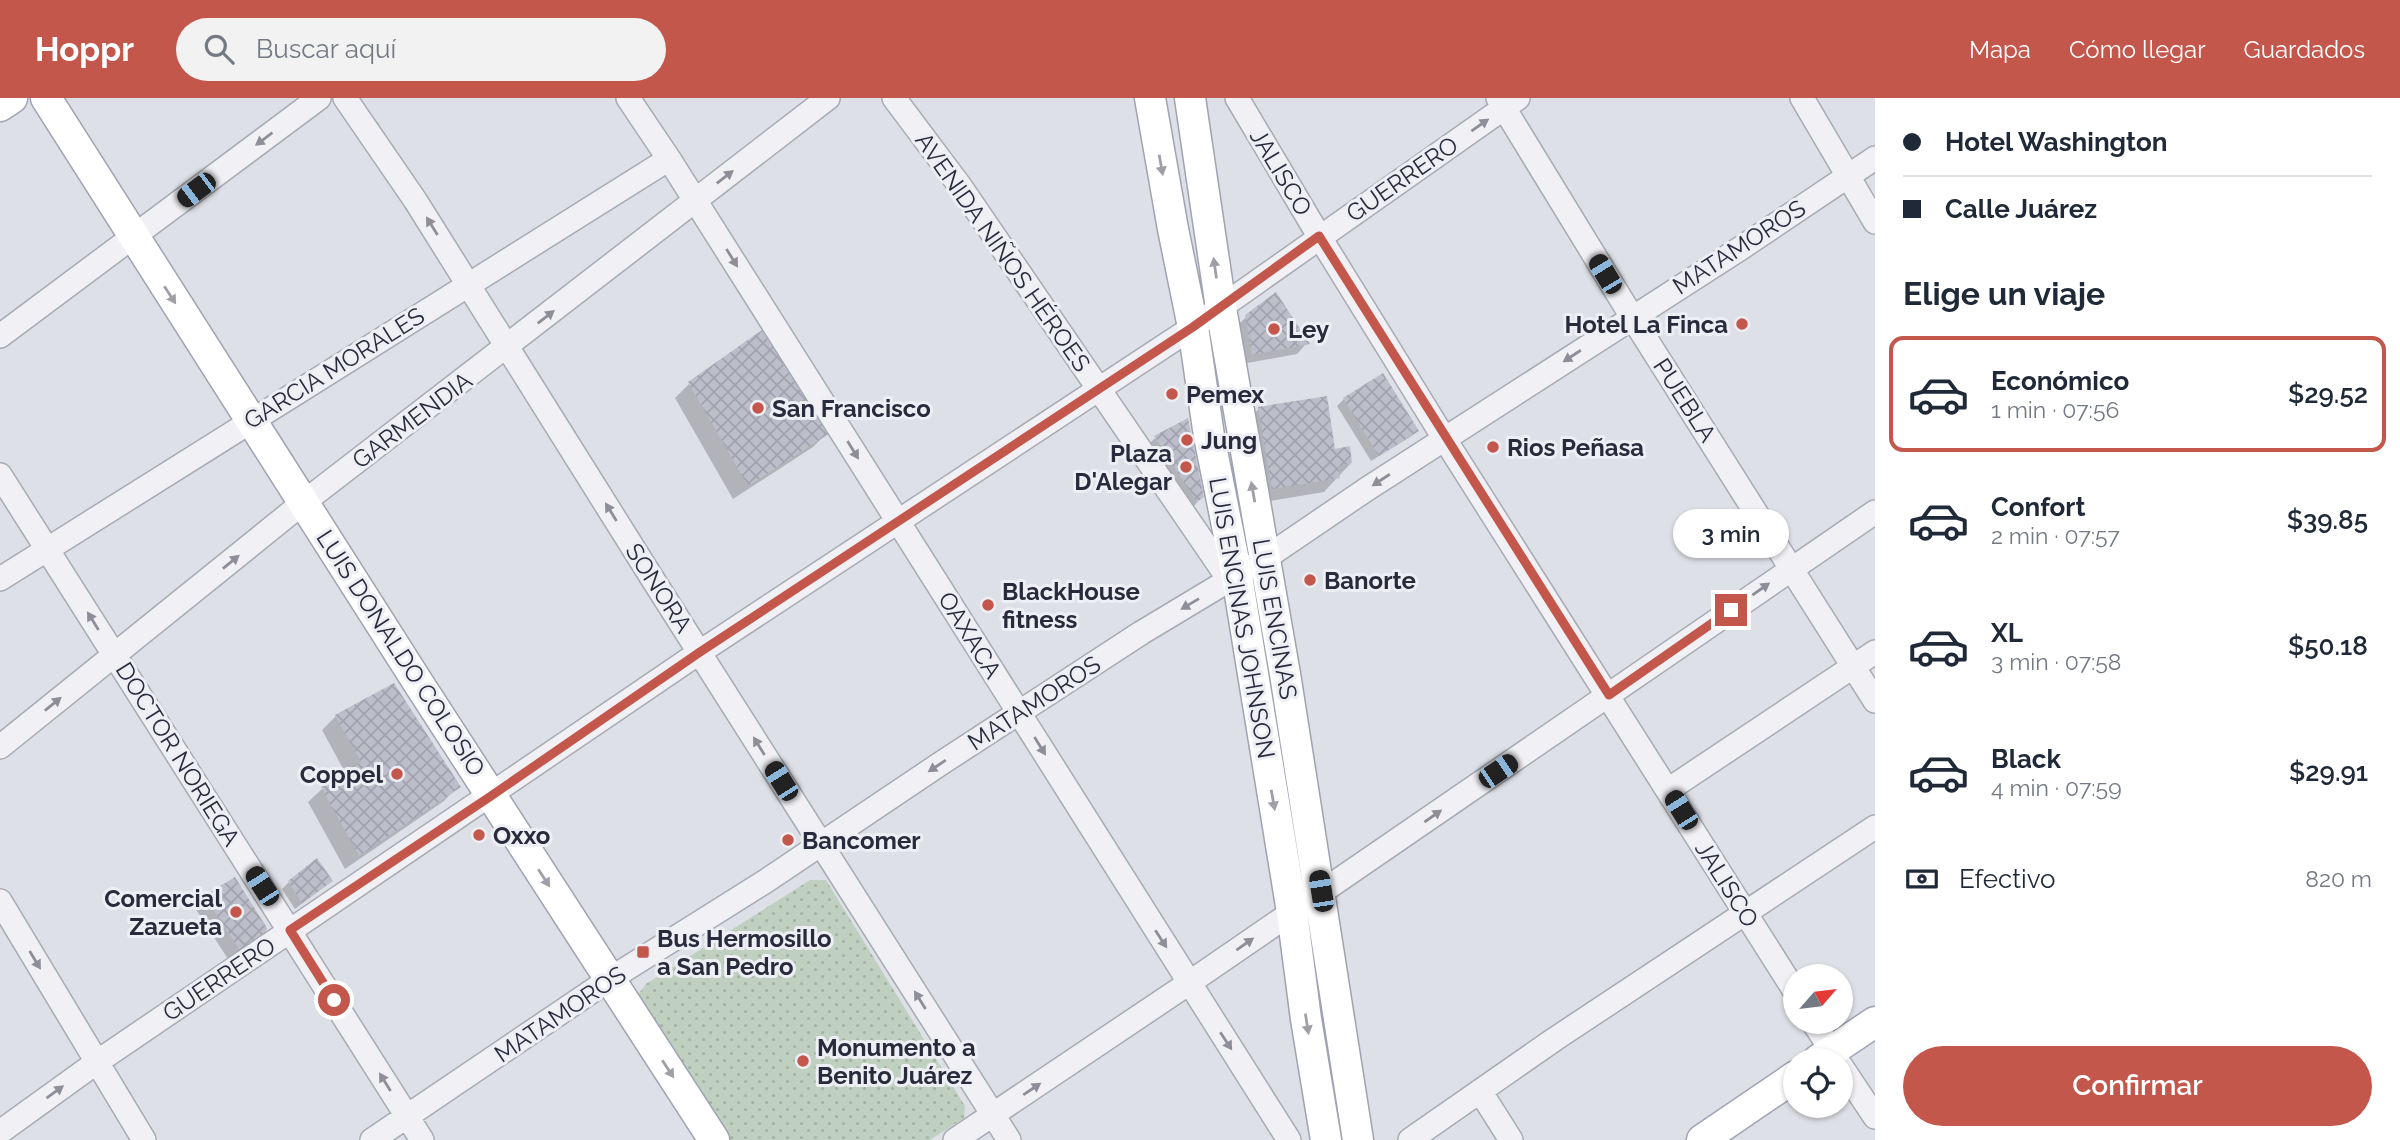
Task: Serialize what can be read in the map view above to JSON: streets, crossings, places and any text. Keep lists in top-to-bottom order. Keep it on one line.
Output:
{"streets":{"main road":["LUIS ENCINAS JOHNSON","LUIS ENCINAS","LUIS DONALDO COLOSIO"],"street":["JALISCO","GUERRERO","MATAMOROS","AVENIDA NIÑOS HÉROES","GARCIA MORALES","PUEBLA","GARMENDIA","SONORA","OAXACA","DOCTOR NORIEGA"]},"crossings":[["JALISCO","GUERRERO"],["JALISCO","MATAMOROS"],["GUERRERO","AVENIDA NIÑOS HÉROES"],["GUERRERO","PUEBLA"],["GUERRERO","SONORA"],["GUERRERO","LUIS ENCINAS JOHNSON"],["GUERRERO","LUIS ENCINAS"],["GUERRERO","OAXACA"],["GUERRERO","LUIS DONALDO COLOSIO"],["GUERRERO","DOCTOR NORIEGA"],["MATAMOROS","AVENIDA NIÑOS HÉROES"],["MATAMOROS","PUEBLA"],["MATAMOROS","SONORA"],["MATAMOROS","LUIS ENCINAS JOHNSON"],["MATAMOROS","LUIS ENCINAS"],["MATAMOROS","OAXACA"],["MATAMOROS","LUIS DONALDO COLOSIO"],["MATAMOROS","DOCTOR NORIEGA"],["AVENIDA NIÑOS HÉROES","LUIS ENCINAS JOHNSON"],["GARCIA MORALES","SONORA"],["GARCIA MORALES","OAXACA"],["GARCIA MORALES","LUIS DONALDO COLOSIO"],["GARCIA MORALES","DOCTOR NORIEGA"],["GARMENDIA","SONORA"],["GARMENDIA","OAXACA"],["GARMENDIA","LUIS DONALDO COLOSIO"],["GARMENDIA","DOCTOR NORIEGA"]],"one_way":["MATAMOROS","GARMENDIA","SONORA","LUIS ENCINAS JOHNSON","LUIS ENCINAS","OAXACA","LUIS DONALDO COLOSIO","DOCTOR NORIEGA"],"places":{"other":["Hotel La Finca","Ley","Pemex","San Francisco","Jung","Rios Peñasa","Plaza D'Alegar","Banorte","BlackHouse fitness","Coppel","Oxxo","Bancomer","Comercial Zazueta","Monumento a Benito Juárez"],"transit":["Bus Hermosillo a San Pedro"]},"north":"top right","page":{"header":"Hoppr","search":"Buscar aquí","nav":["Mapa","Cómo llegar","Guardados"],"banner":["Hotel Washington","Calle Juárez"],"heading":"Elige un viaje","list":[{"name":"Económico","note":"1 min · 07:56","value":"$29.52"},{"name":"Confort","note":"2 min · 07:57","value":"$39.85"},{"name":"XL","note":"3 min · 07:58","value":"$50.18"},{"name":"Black","note":"4 min · 07:59","value":"$29.91"}],"bubble":"3 min","pay":["Efectivo","820 m"],"buttons":"Confirmar"}}
